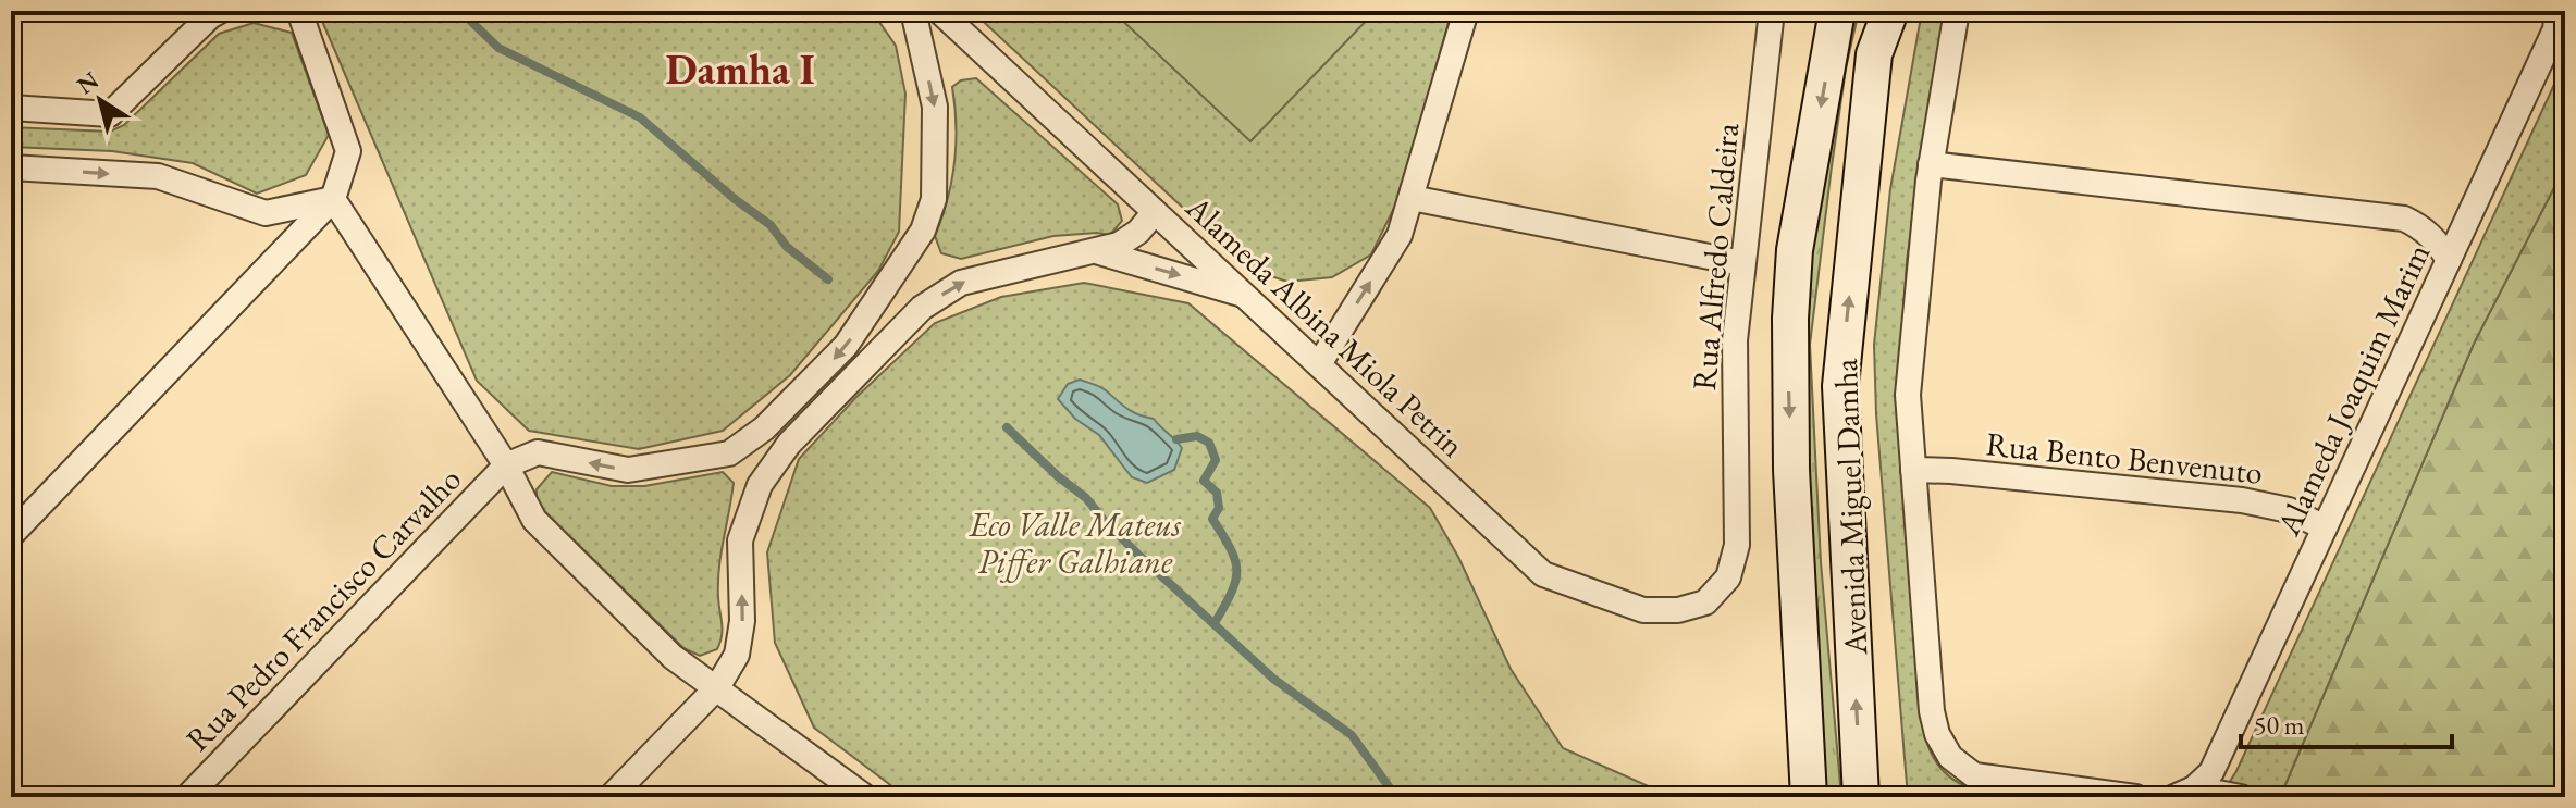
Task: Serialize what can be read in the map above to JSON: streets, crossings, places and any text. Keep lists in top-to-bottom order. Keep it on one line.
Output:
{"streets":{"street":["Rua Alfredo Caldeira","Alameda Albina Miola Petrin","Alameda Joaquim Marim","Rua Bento Benvenuto","Avenida Miguel Damha","Rua Pedro Francisco Carvalho"]},"crossings":[["Rua Alfredo Caldeira","Alameda Albina Miola Petrin"],["Alameda Joaquim Marim","Rua Bento Benvenuto"]],"districts":["Damha I"],"parks":["Eco Valle Mateus Piffer Galhiane"],"scale_bar":"50 m","north":"top left"}
